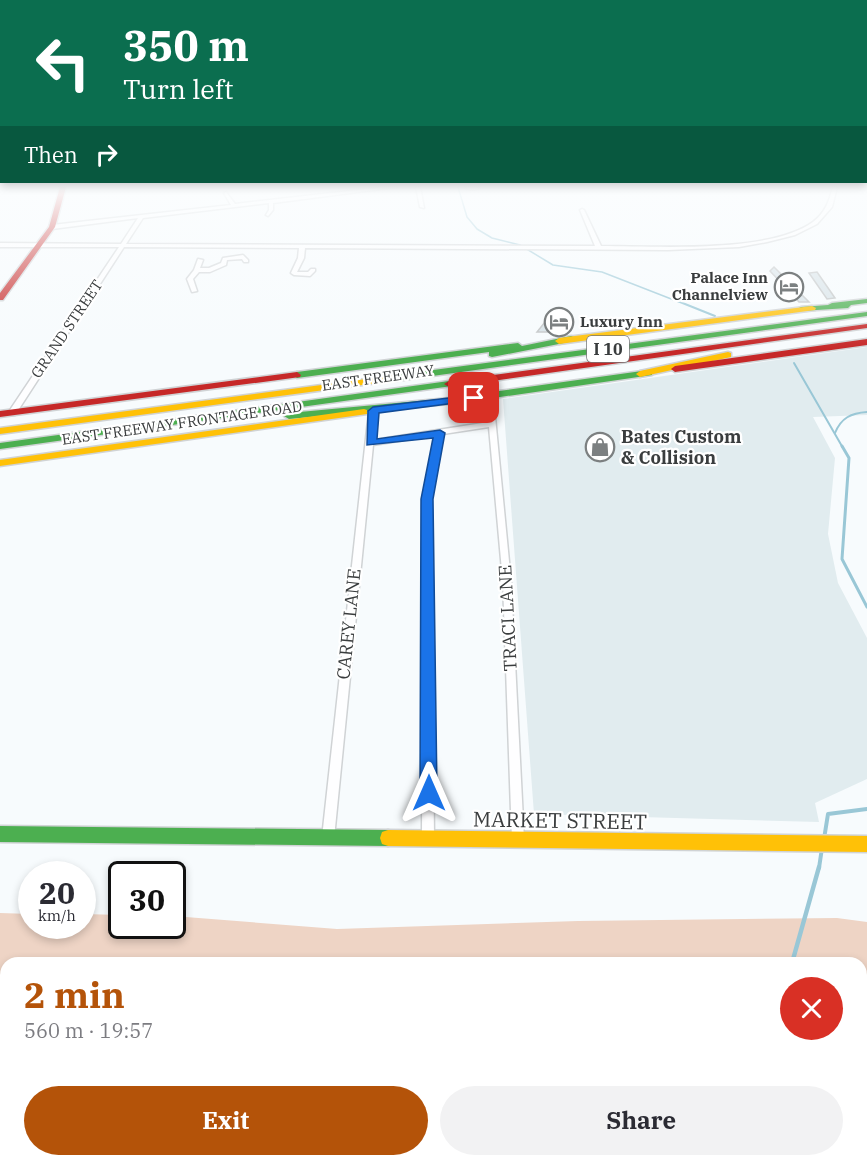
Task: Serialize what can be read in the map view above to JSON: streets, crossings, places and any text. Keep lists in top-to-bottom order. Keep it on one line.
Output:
{"streets":{"main road":["I 10","EAST FREEWAY","EAST FREEWAY FRONTAGE ROAD","MARKET STREET"],"street":["GRAND STREET","TRACI LANE","CAREY LANE"]},"crossings":[["GRAND STREET","EAST FREEWAY FRONTAGE ROAD"],["EAST FREEWAY FRONTAGE ROAD","TRACI LANE"],["EAST FREEWAY FRONTAGE ROAD","CAREY LANE"],["TRACI LANE","MARKET STREET"],["CAREY LANE","MARKET STREET"]],"places":{"hotel":["Palace Inn Channelview","Luxury Inn"],"shop":["Bates Custom & Collision"]},"page":{"turn":["350 m","Turn left"],"then":"Then","speed":"20 km/h","limit":"30","heading":["2 min","560 m · 19:57"],"buttons":["Exit","Share"]}}
